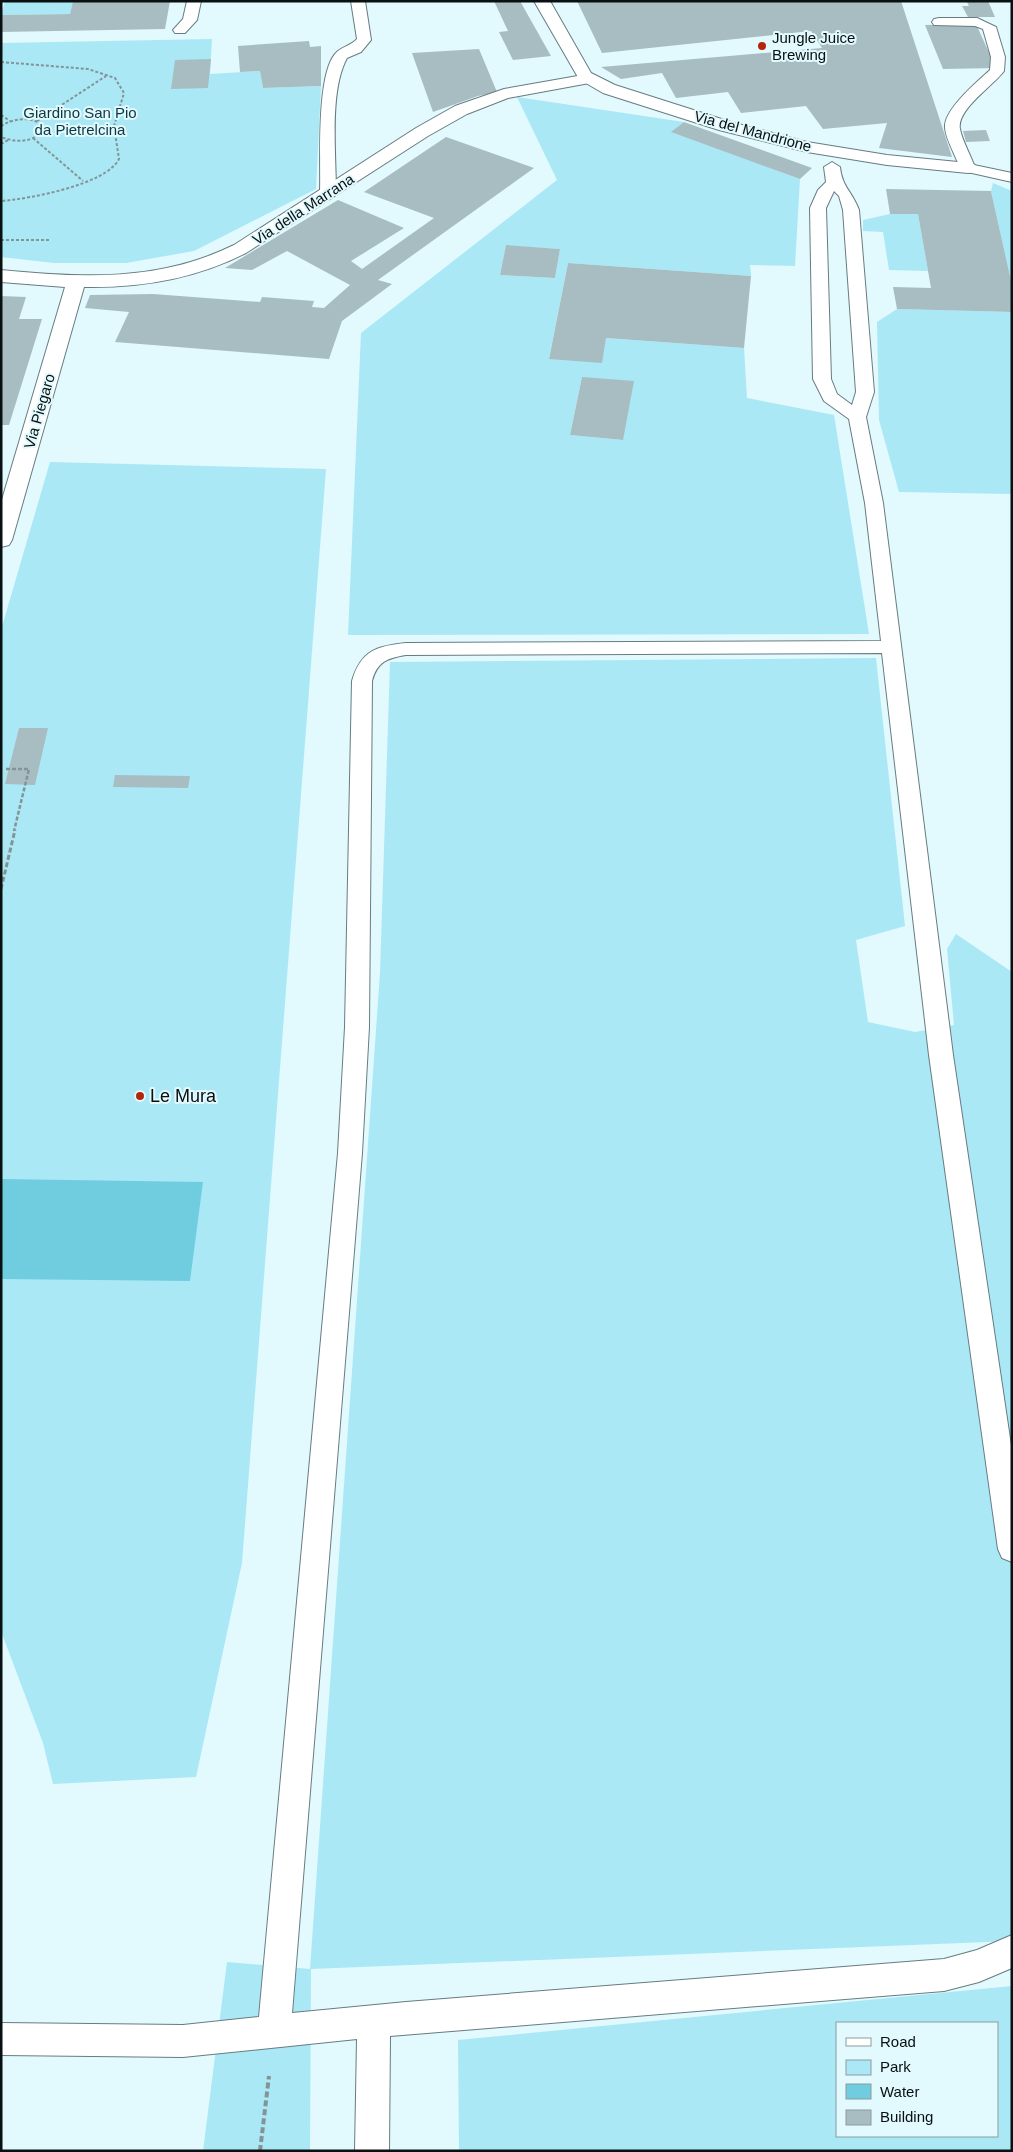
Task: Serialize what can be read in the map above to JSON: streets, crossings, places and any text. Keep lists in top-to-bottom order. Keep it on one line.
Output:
{"streets":{"street":["Via del Mandrione","Via della Marrana","Via Piegaro"]},"crossings":[["Via del Mandrione","Via della Marrana"],["Via della Marrana","Via Piegaro"]],"parks":["Giardino San Pio da Pietrelcina"],"places":["Jungle Juice Brewing","Le Mura"],"legend":["Road","Park","Water","Building"]}
